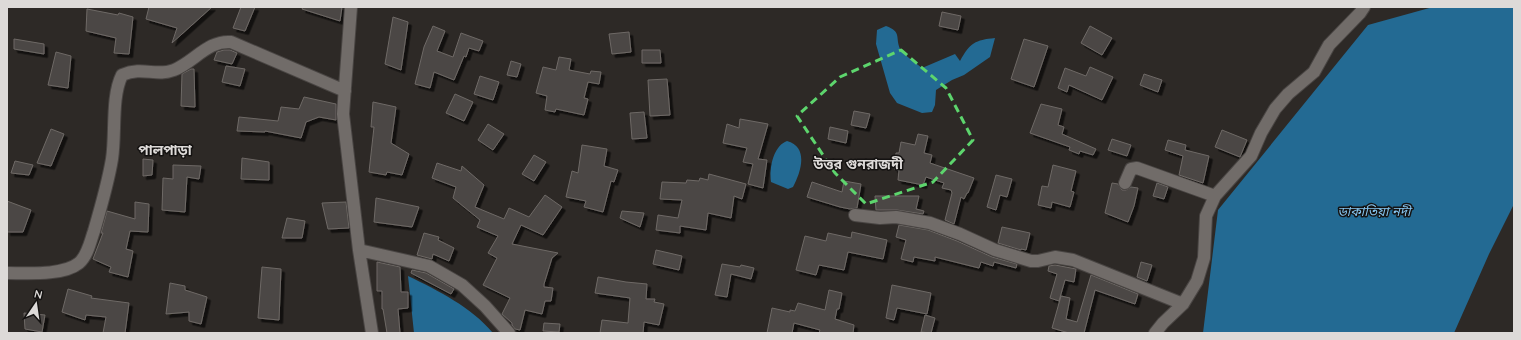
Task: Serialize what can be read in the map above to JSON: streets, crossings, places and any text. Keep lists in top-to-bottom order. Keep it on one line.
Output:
{"districts":["পালপাড়া","উত্তর গুনরাজদী"],"water":["ডাকাতিয়া নদী"],"north":"top"}
